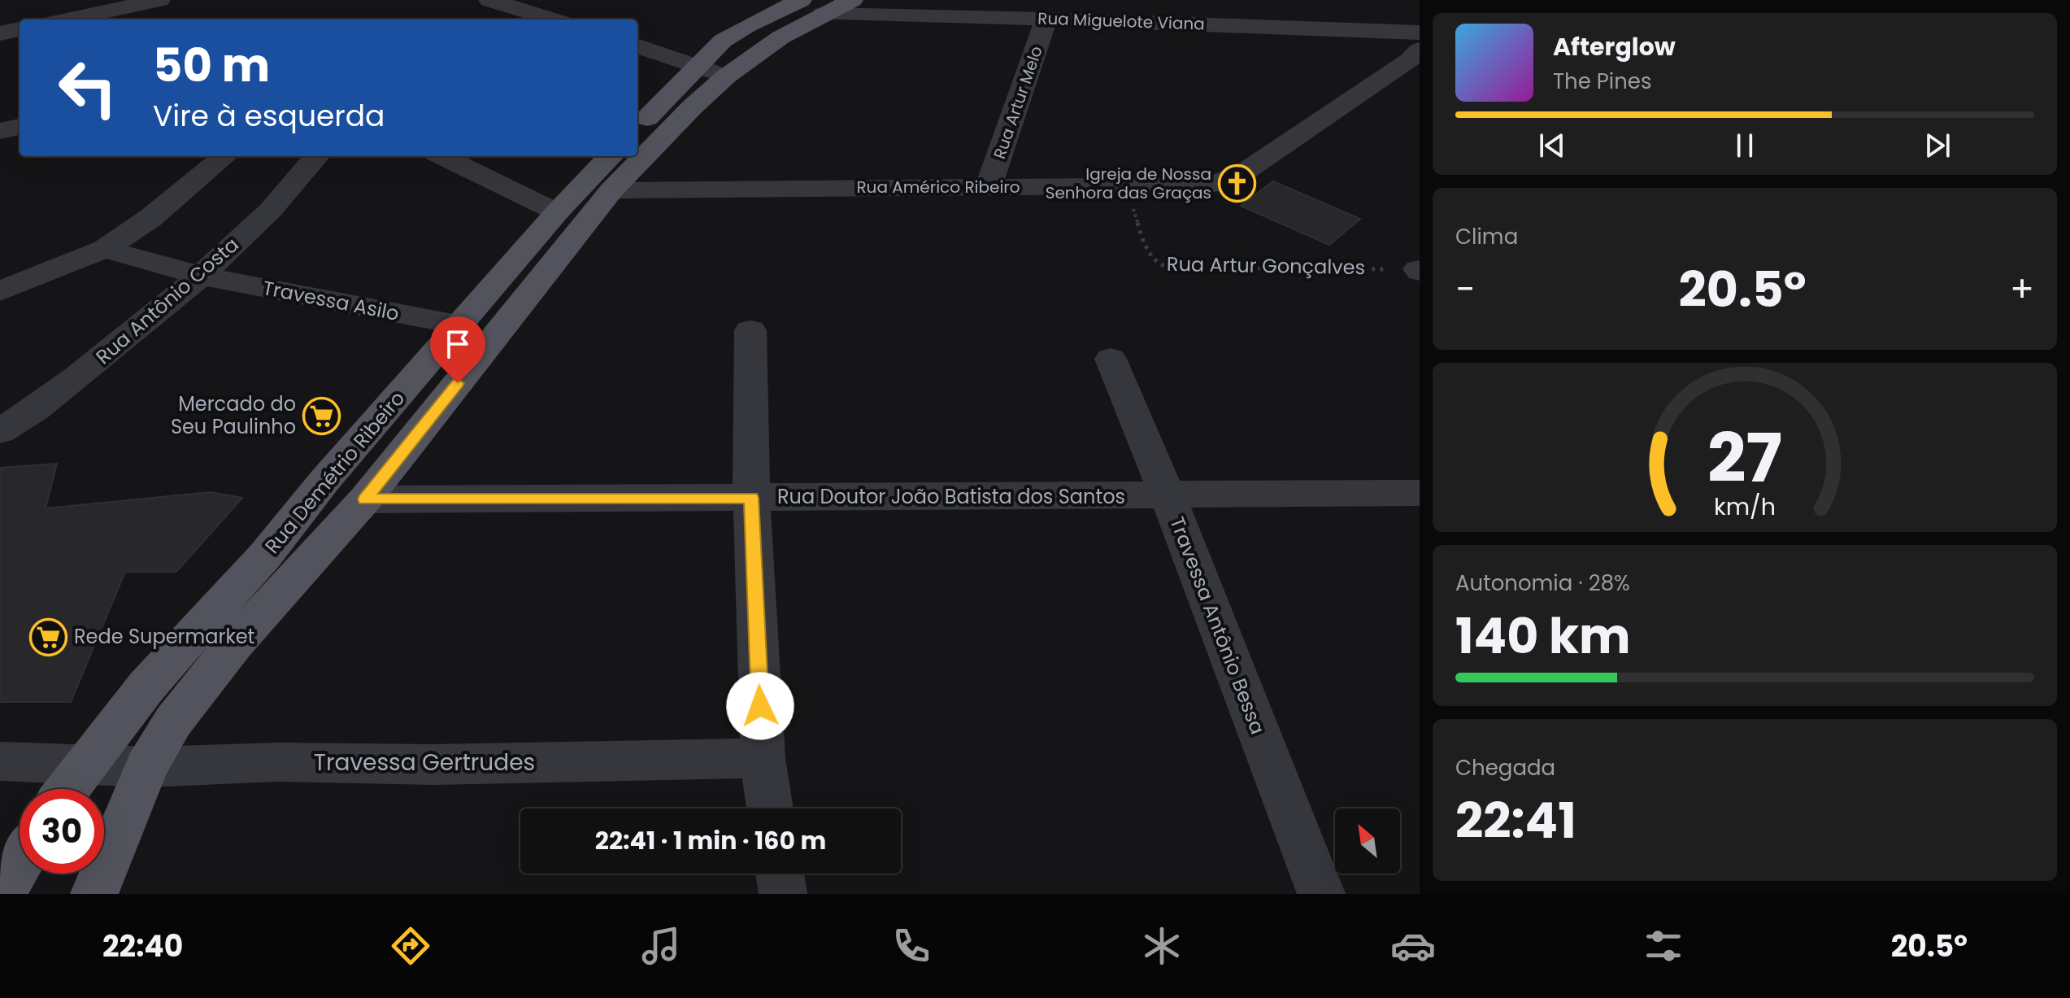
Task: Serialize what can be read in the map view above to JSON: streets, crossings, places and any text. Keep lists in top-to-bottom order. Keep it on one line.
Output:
{"streets":{"main road":["Rua Demétrio Ribeiro"],"street":["Rua Miguelote Viana","Rua Artur Melo","Rua Américo Ribeiro","Rua Antônio Costa","Travessa Asilo","Rua Doutor João Batista dos Santos","Travessa Antônio Bessa","Travessa Gertrudes"],"path":["Rua Artur Gonçalves"]},"crossings":[["Rua Miguelote Viana","Rua Artur Melo"],["Rua Artur Melo","Rua Américo Ribeiro"],["Rua Américo Ribeiro","Rua Artur Gonçalves"],["Rua Antônio Costa","Travessa Asilo"],["Travessa Asilo","Rua Demétrio Ribeiro"],["Rua Demétrio Ribeiro","Travessa Gertrudes"],["Rua Doutor João Batista dos Santos","Travessa Antônio Bessa"]],"places":{"church":["Igreja de Nossa Senhora das Graças"],"supermarket":["Mercado do Seu Paulinho","Rede Supermarket"]},"north":"top left","page":{"turn":["50 m","Vire à esquerda"],"song":["Afterglow","The Pines"],"tile":["Clima",["Autonomia · 28%","140 km"],["Chegada","22:41"]],"heat":["−","20.5°","+"],"limit":"30","trip":"22:41 · 1 min · 160 m","tabs":["22:40","20.5°"],"gauge":["27","km/h"]}}
